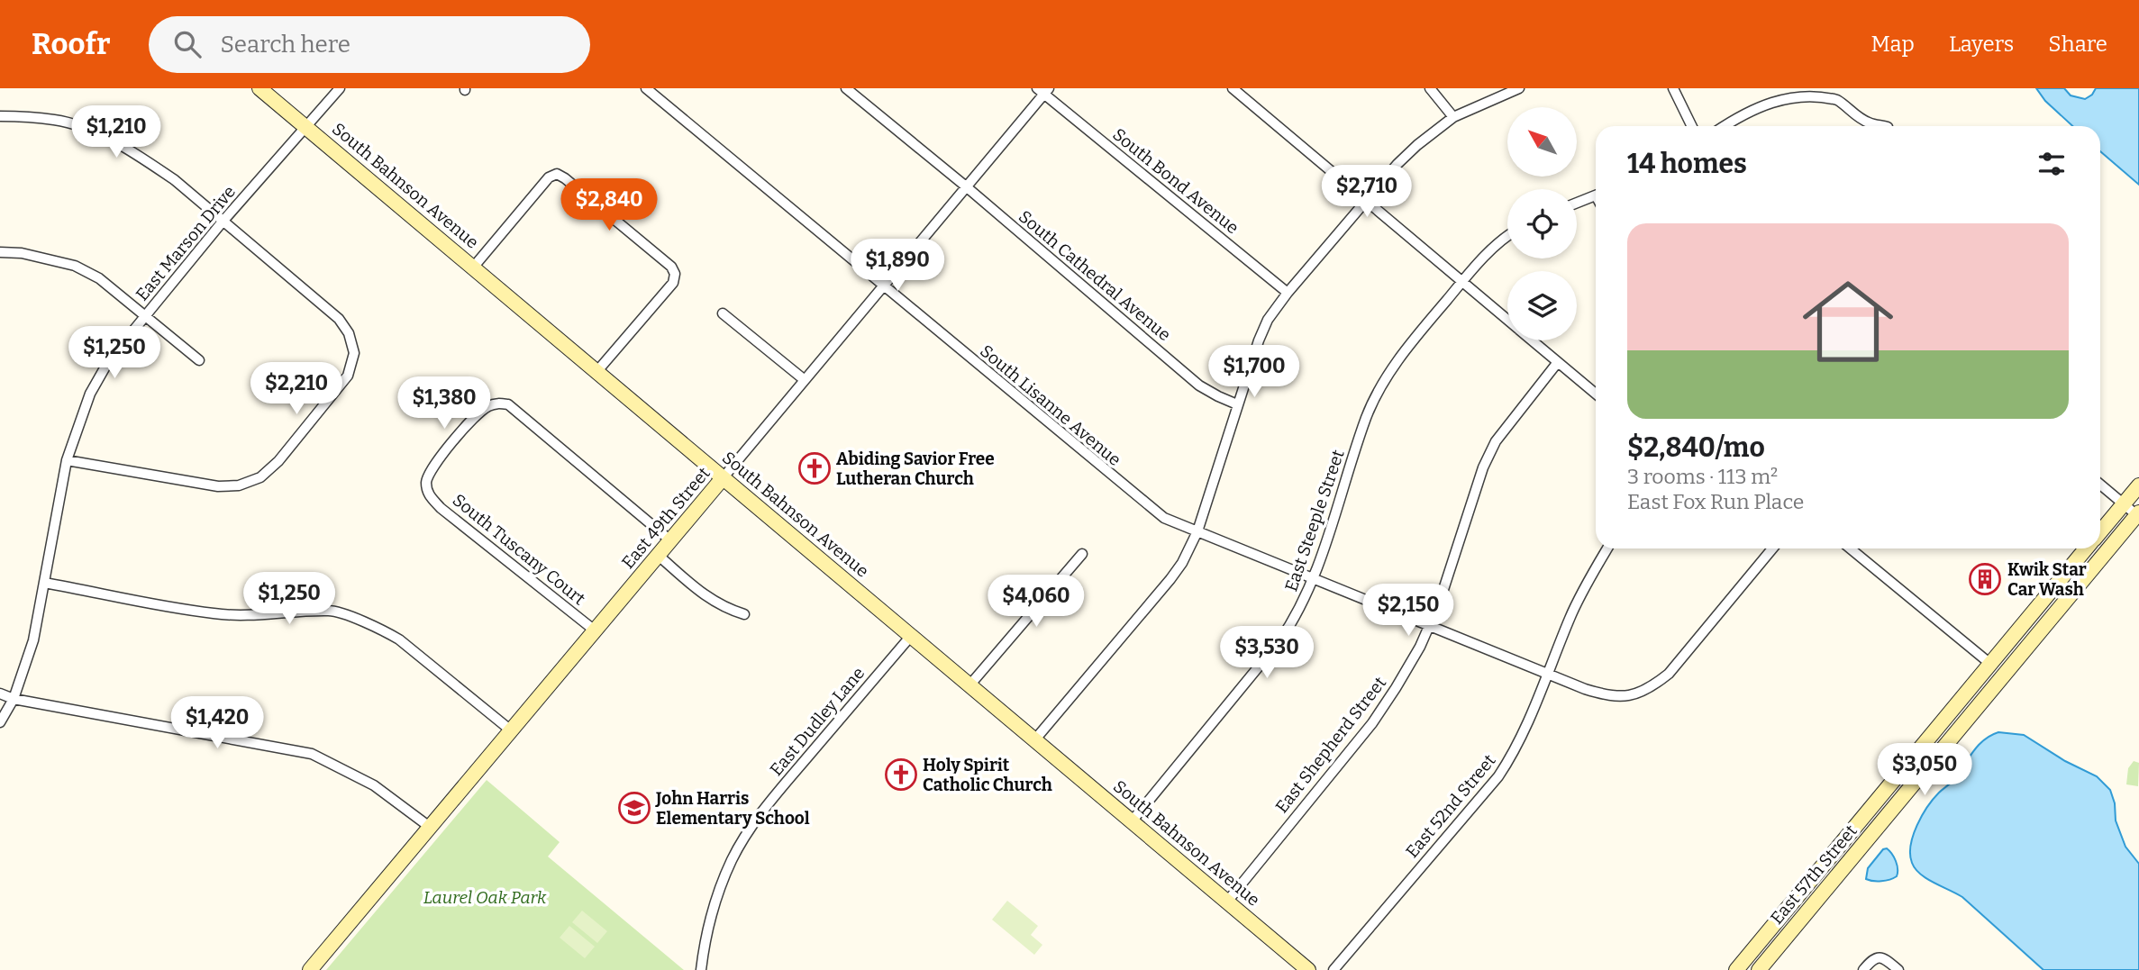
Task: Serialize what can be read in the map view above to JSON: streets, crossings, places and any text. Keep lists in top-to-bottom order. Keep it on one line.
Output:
{"streets":{"street":["South Bond Avenue","South Bahnson Avenue","East Marson Drive","South Cathedral Avenue","South Lisanne Avenue","East 49th Street","East Steeple Street","South Tuscany Court","East Dudley Lane","East Shepherd Street","East 52nd Street","East 57th Street"]},"crossings":[["South Bond Avenue","East 49th Street"],["South Bahnson Avenue","East Marson Drive"],["South Bahnson Avenue","East 49th Street"],["South Bahnson Avenue","East Steeple Street"],["South Bahnson Avenue","East Dudley Lane"],["South Bahnson Avenue","East Shepherd Street"],["South Cathedral Avenue","East 49th Street"],["South Lisanne Avenue","East 49th Street"],["South Lisanne Avenue","East Steeple Street"],["South Lisanne Avenue","East Shepherd Street"],["South Lisanne Avenue","East 52nd Street"],["East 49th Street","South Tuscany Court"]],"parks":["Laurel Oak Park"],"places":{"church":["Abiding Savior Free Lutheran Church","Holy Spirit Catholic Church"],"building":["Kwik Star Car Wash"],"school or university":["John Harris Elementary School"]},"north":"top left","page":{"header":"Roofr","search":"Search here","nav":["Map","Layers","Share"],"price":["$1,210","$2,710","$2,840","$1,890","$1,250","$1,700","$2,210","$1,380","$1,250","$4,060","$2,150","$3,530","$1,420","$3,050"],"heading":"14 homes","list":[{"name":"$2,840/mo","note":"3 rooms · 113 m² · East Fox Run Place"}]}}
